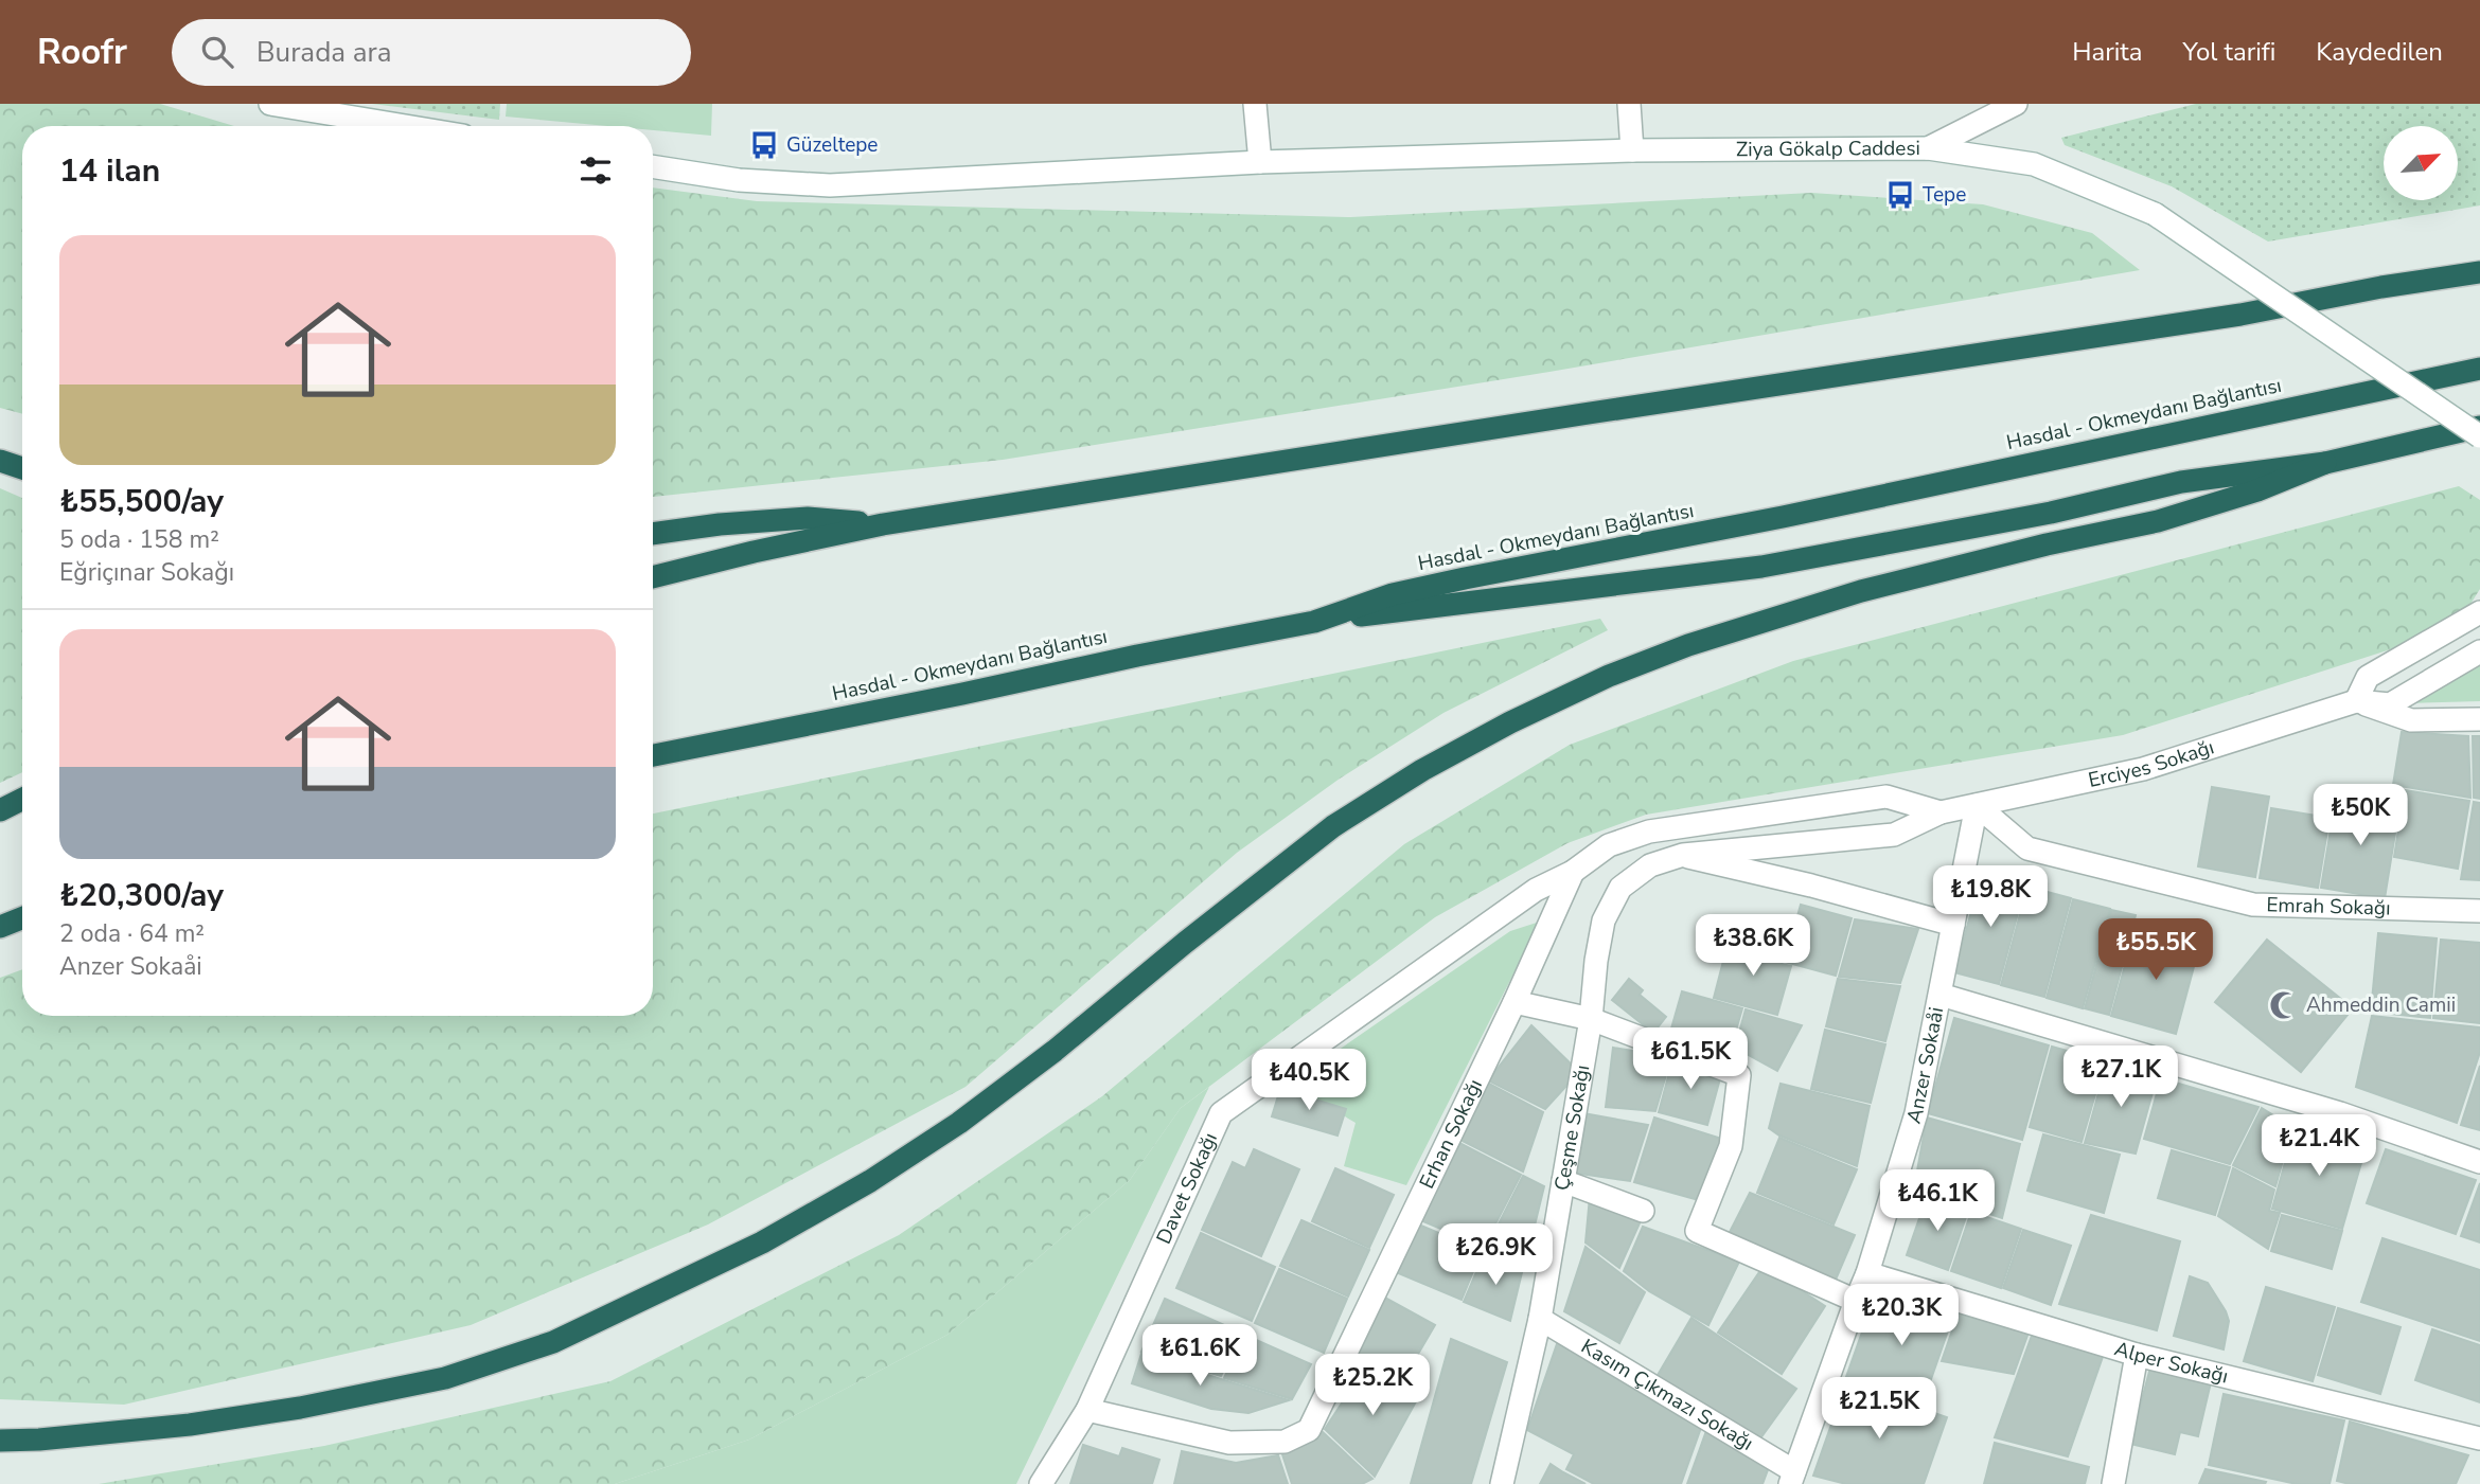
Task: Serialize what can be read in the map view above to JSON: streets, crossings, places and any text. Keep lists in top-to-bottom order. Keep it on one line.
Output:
{"streets":{"highway":["Hasdal - Okmeydanı Bağlantısı"],"street":["Ziya Gökalp Caddesi","Erciyes Sokağı","Emrah Sokağı","Anzer Sokaåi","Çeşme Sokağı","Erhan Sokağı","Davet Sokağı","Alper Sokağı","Kasım Çıkmazı Sokağı"]},"crossings":[["Erciyes Sokağı","Emrah Sokağı"],["Erciyes Sokağı","Anzer Sokaåi"],["Erciyes Sokağı","Çeşme Sokağı"],["Erciyes Sokağı","Davet Sokağı"],["Emrah Sokağı","Anzer Sokaåi"],["Anzer Sokaåi","Alper Sokağı"],["Anzer Sokaåi","Kasım Çıkmazı Sokağı"],["Çeşme Sokağı","Kasım Çıkmazı Sokağı"],["Erhan Sokağı","Davet Sokağı"]],"places":{"bus stop":["Güzeltepe","Tepe"],"mosque":["Ahmeddin Camii"]},"north":"top right","page":{"header":"Roofr","search":"Burada ara","nav":["Harita","Yol tarifi","Kaydedilen"],"heading":"14 ilan","list":[{"name":"₺55,500/ay","note":"5 oda · 158 m² · Eğriçınar Sokağı"},{"name":"₺20,300/ay","note":"2 oda · 64 m² · Anzer Sokaåi"}],"price":["₺50K","₺19.8K","₺38.6K","₺55.5K","₺61.5K","₺27.1K","₺40.5K","₺21.4K","₺46.1K","₺26.9K","₺20.3K","₺61.6K","₺25.2K","₺21.5K"]}}
